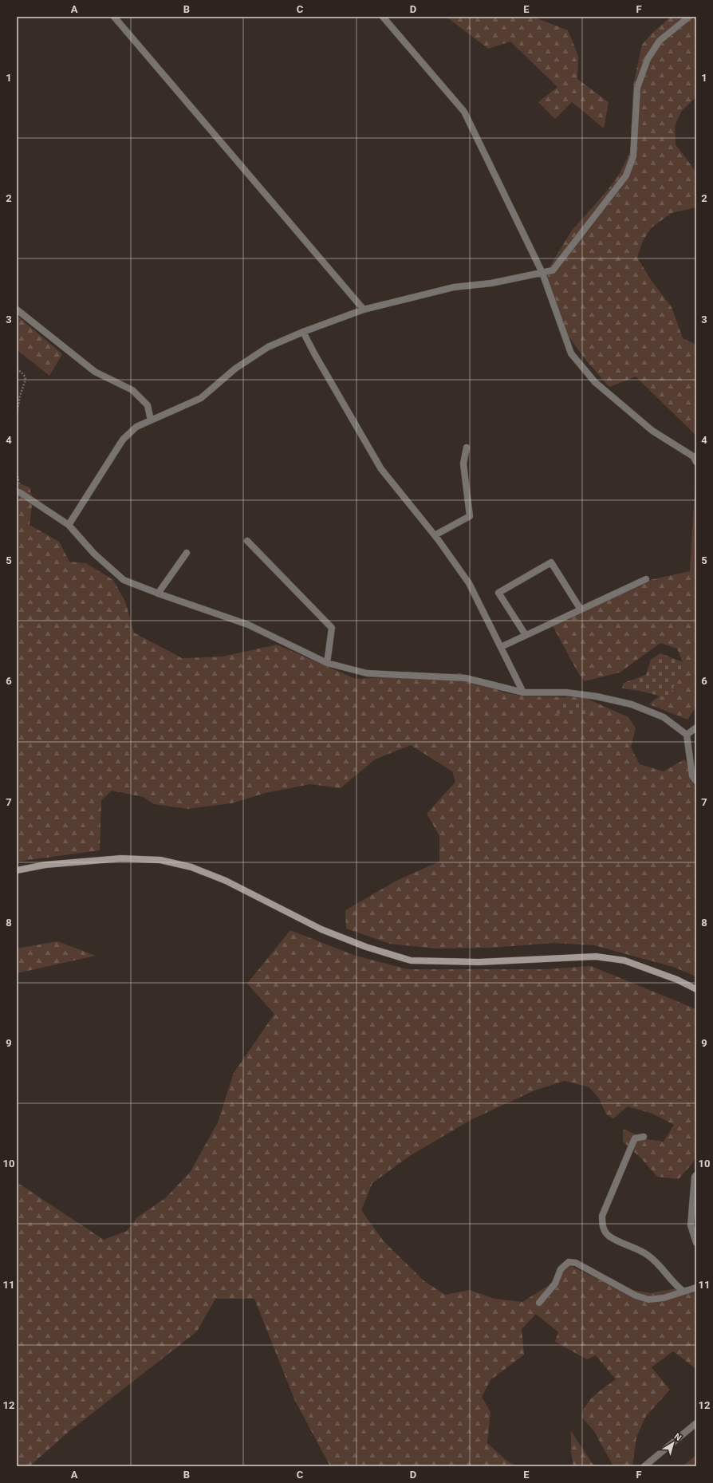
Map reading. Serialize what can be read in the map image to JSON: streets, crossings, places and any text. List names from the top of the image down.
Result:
{
  "north": "top right",
  "grid": {
    "columns": [
      "A",
      "B",
      "C",
      "D",
      "E",
      "F"
    ],
    "rows": [
      "1",
      "2",
      "3",
      "4",
      "5",
      "6",
      "7",
      "8",
      "9",
      "10",
      "11",
      "12"
    ]
  }
}
